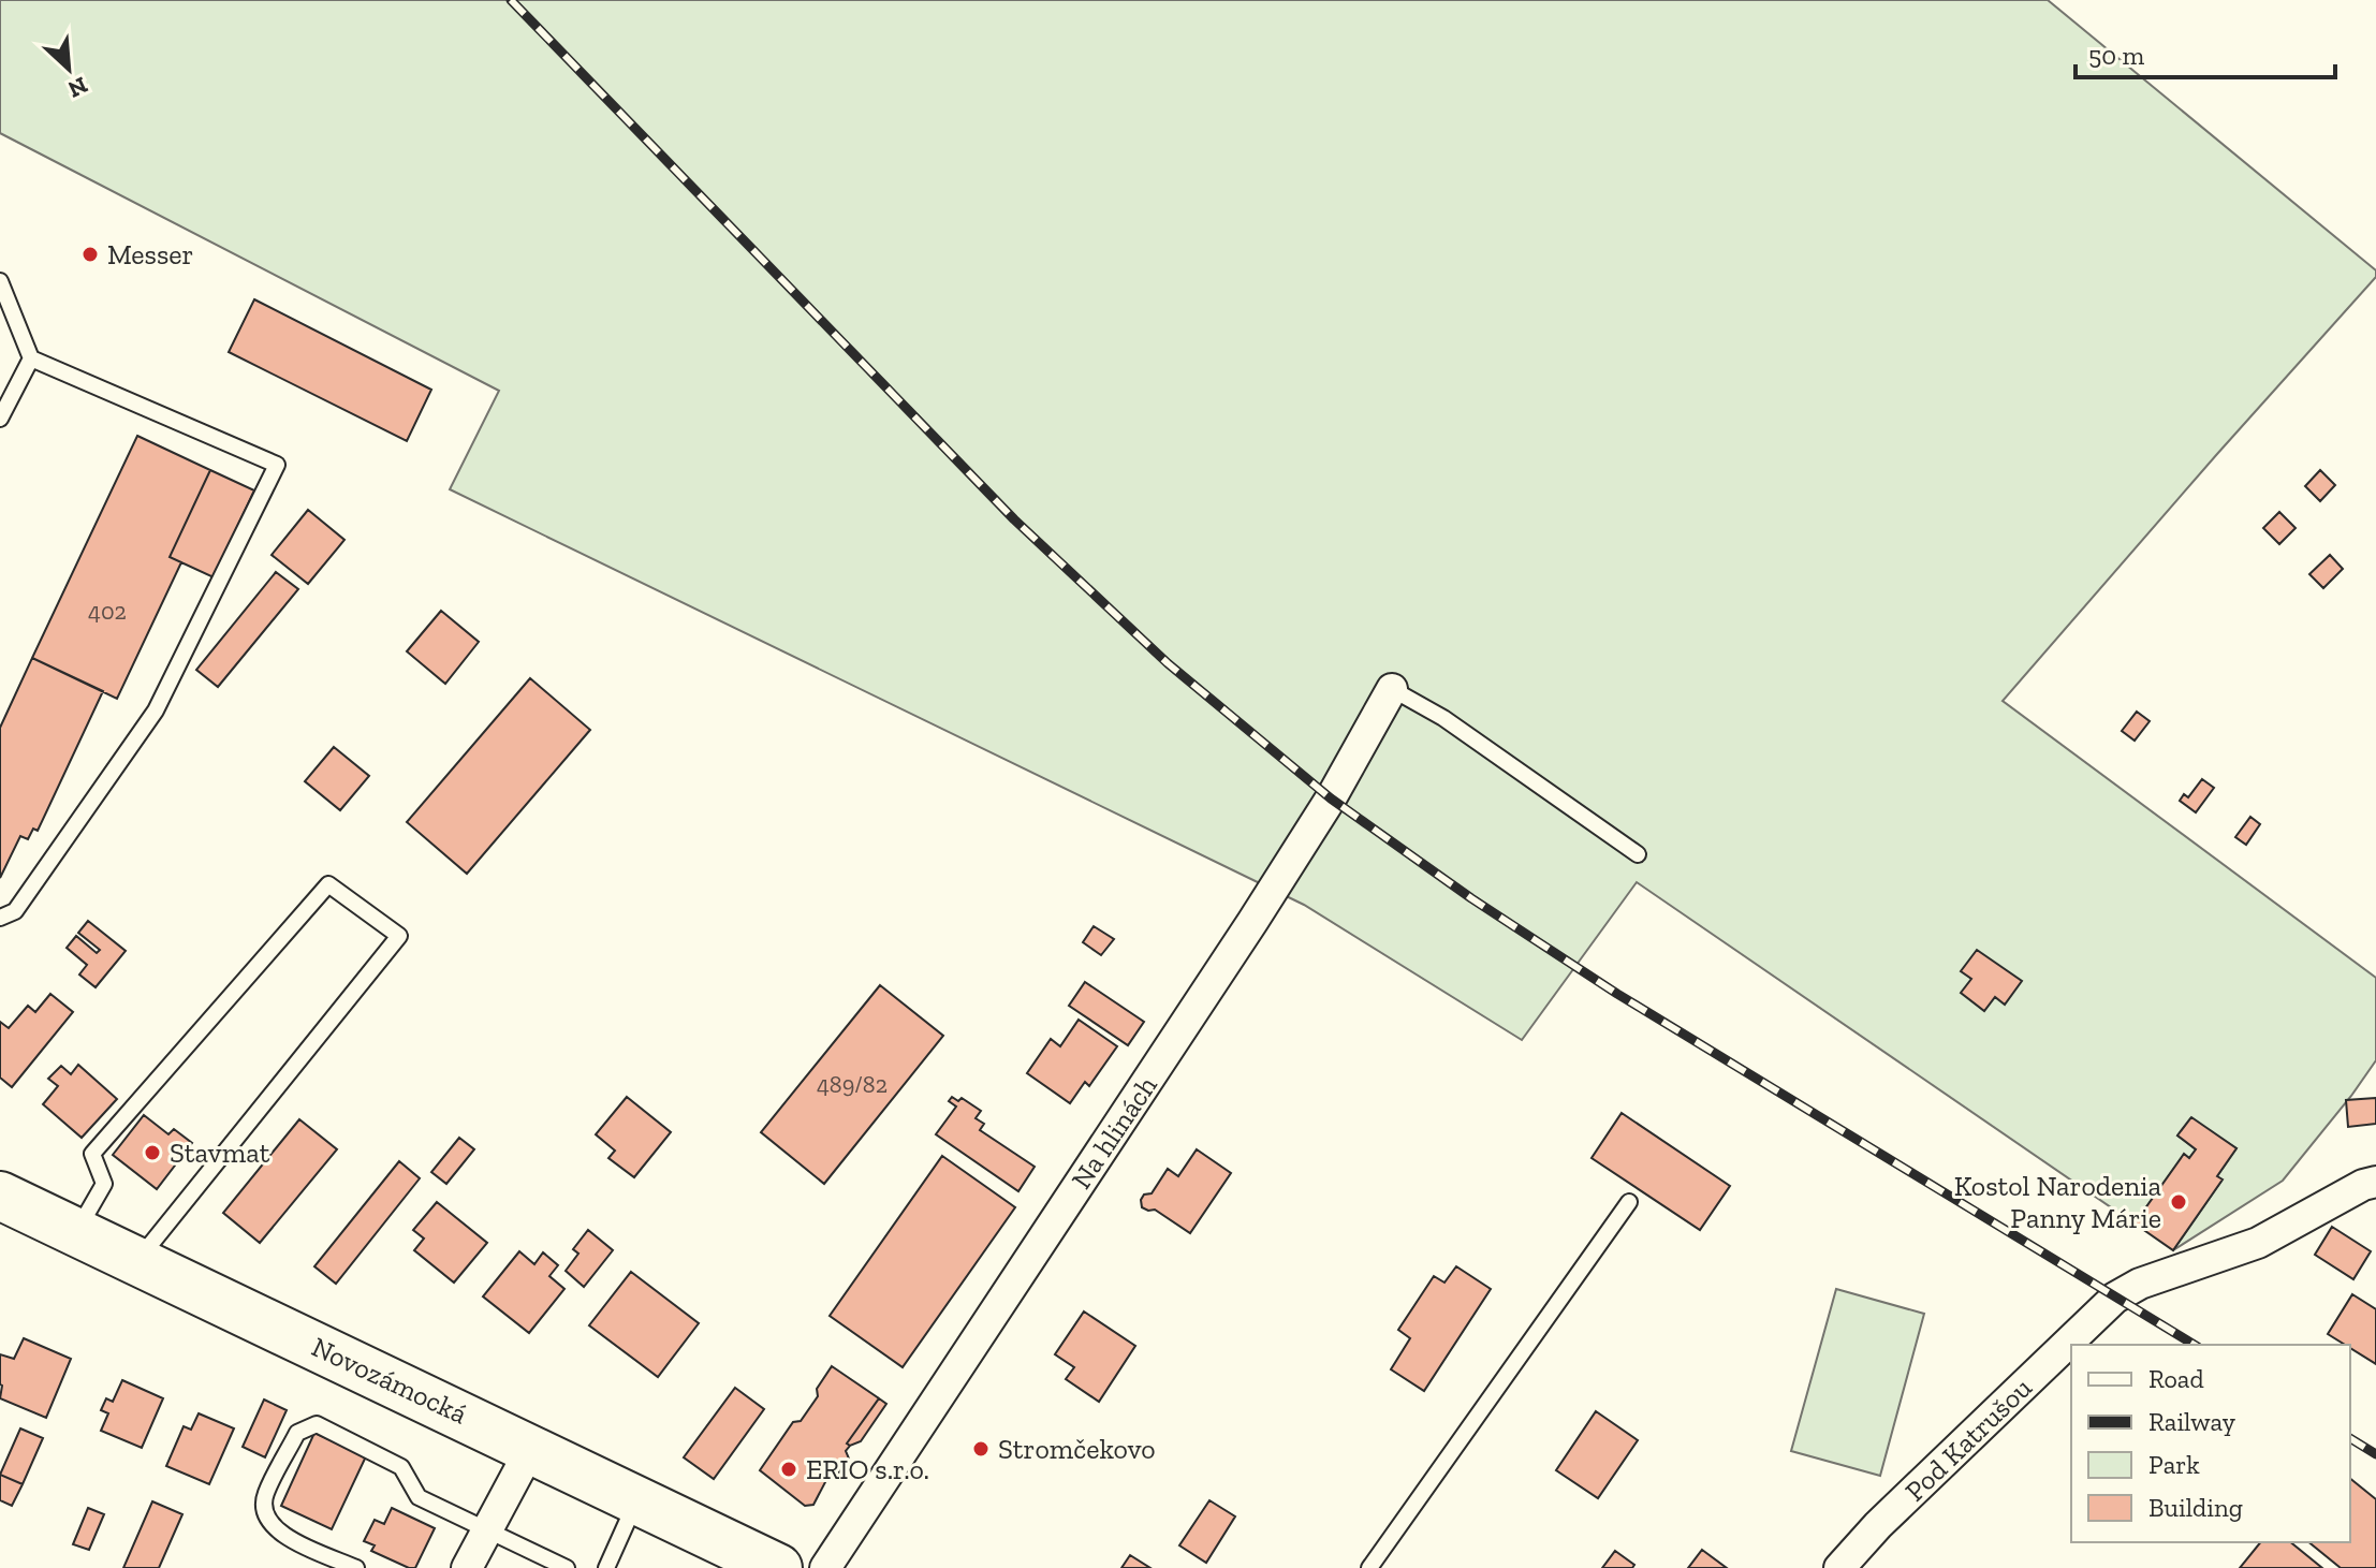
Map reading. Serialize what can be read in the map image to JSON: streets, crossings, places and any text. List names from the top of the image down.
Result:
{
  "streets": {
    "main road": ["Novozámocká"],
    "street": ["Na hlinách", "Pod Katrušou"]
  },
  "places": [
    "Messer",
    "Stavmat",
    "Kostol Narodenia Panny Márie",
    "Stromčekovo",
    "ERIO s.r.o."
  ],
  "house_numbers": ["402", "489/82"],
  "legend": [
    "Road",
    "Railway",
    "Park",
    "Building"
  ],
  "scale_bar": "50 m",
  "north": "bottom right"
}
